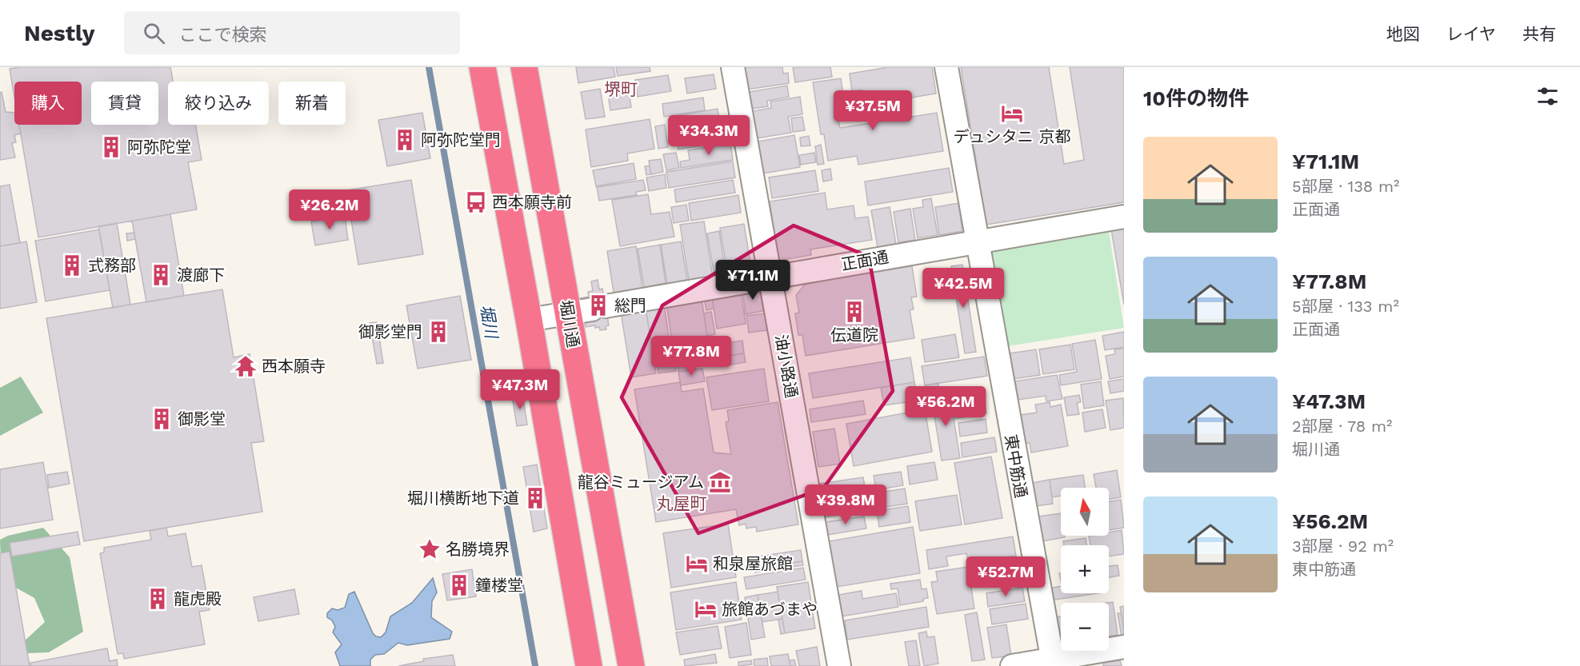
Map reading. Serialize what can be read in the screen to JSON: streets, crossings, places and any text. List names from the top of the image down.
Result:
{
  "streets": {
    "highway": ["堀川通"],
    "street": ["正面通", "油小路通", "東中筋通"]
  },
  "crossings": [
    ["正面通", "堀川通"],
    ["正面通", "油小路通"],
    ["正面通", "東中筋通"]
  ],
  "districts": ["堺町", "丸屋町"],
  "water": ["堀川"],
  "places": {
    "hotel": ["デュシタニ 京都", "和泉屋旅館", "旅館あづまや"],
    "building": [
      "阿弥陀堂門",
      "阿弥陀堂",
      "式務部",
      "渡廊下",
      "総門",
      "伝道院",
      "御影堂門",
      "御影堂",
      "堀川横断地下道",
      "鐘楼堂",
      "龍虎殿"
    ],
    "bus stop": ["西本願寺前"],
    "temple": ["西本願寺"],
    "museum": ["龍谷ミュージアム"],
    "place": ["名勝境界"]
  },
  "north": "top",
  "page": {
    "header": "Nestly",
    "search": "ここで検索",
    "nav": ["地図", "レイヤ", "共有"],
    "heading": "10件の物件",
    "chip": [
      "購入",
      "賃貸",
      "絞り込み",
      "新着"
    ],
    "price": [
      "¥37.5M",
      "¥34.3M",
      "¥26.2M",
      "¥71.1M",
      "¥42.5M",
      "¥77.8M",
      "¥47.3M",
      "¥56.2M",
      "¥39.8M",
      "¥52.7M"
    ],
    "list": [
      {
        "name": "¥71.1M",
        "note": "5部屋 · 138 m² · 正面通"
      },
      {
        "name": "¥77.8M",
        "note": "5部屋 · 133 m² · 正面通"
      },
      {
        "name": "¥47.3M",
        "note": "2部屋 · 78 m² · 堀川通"
      },
      {
        "name": "¥56.2M",
        "note": "3部屋 · 92 m² · 東中筋通"
      }
    ],
    "map_buttons": ["+", "−"]
  }
}
